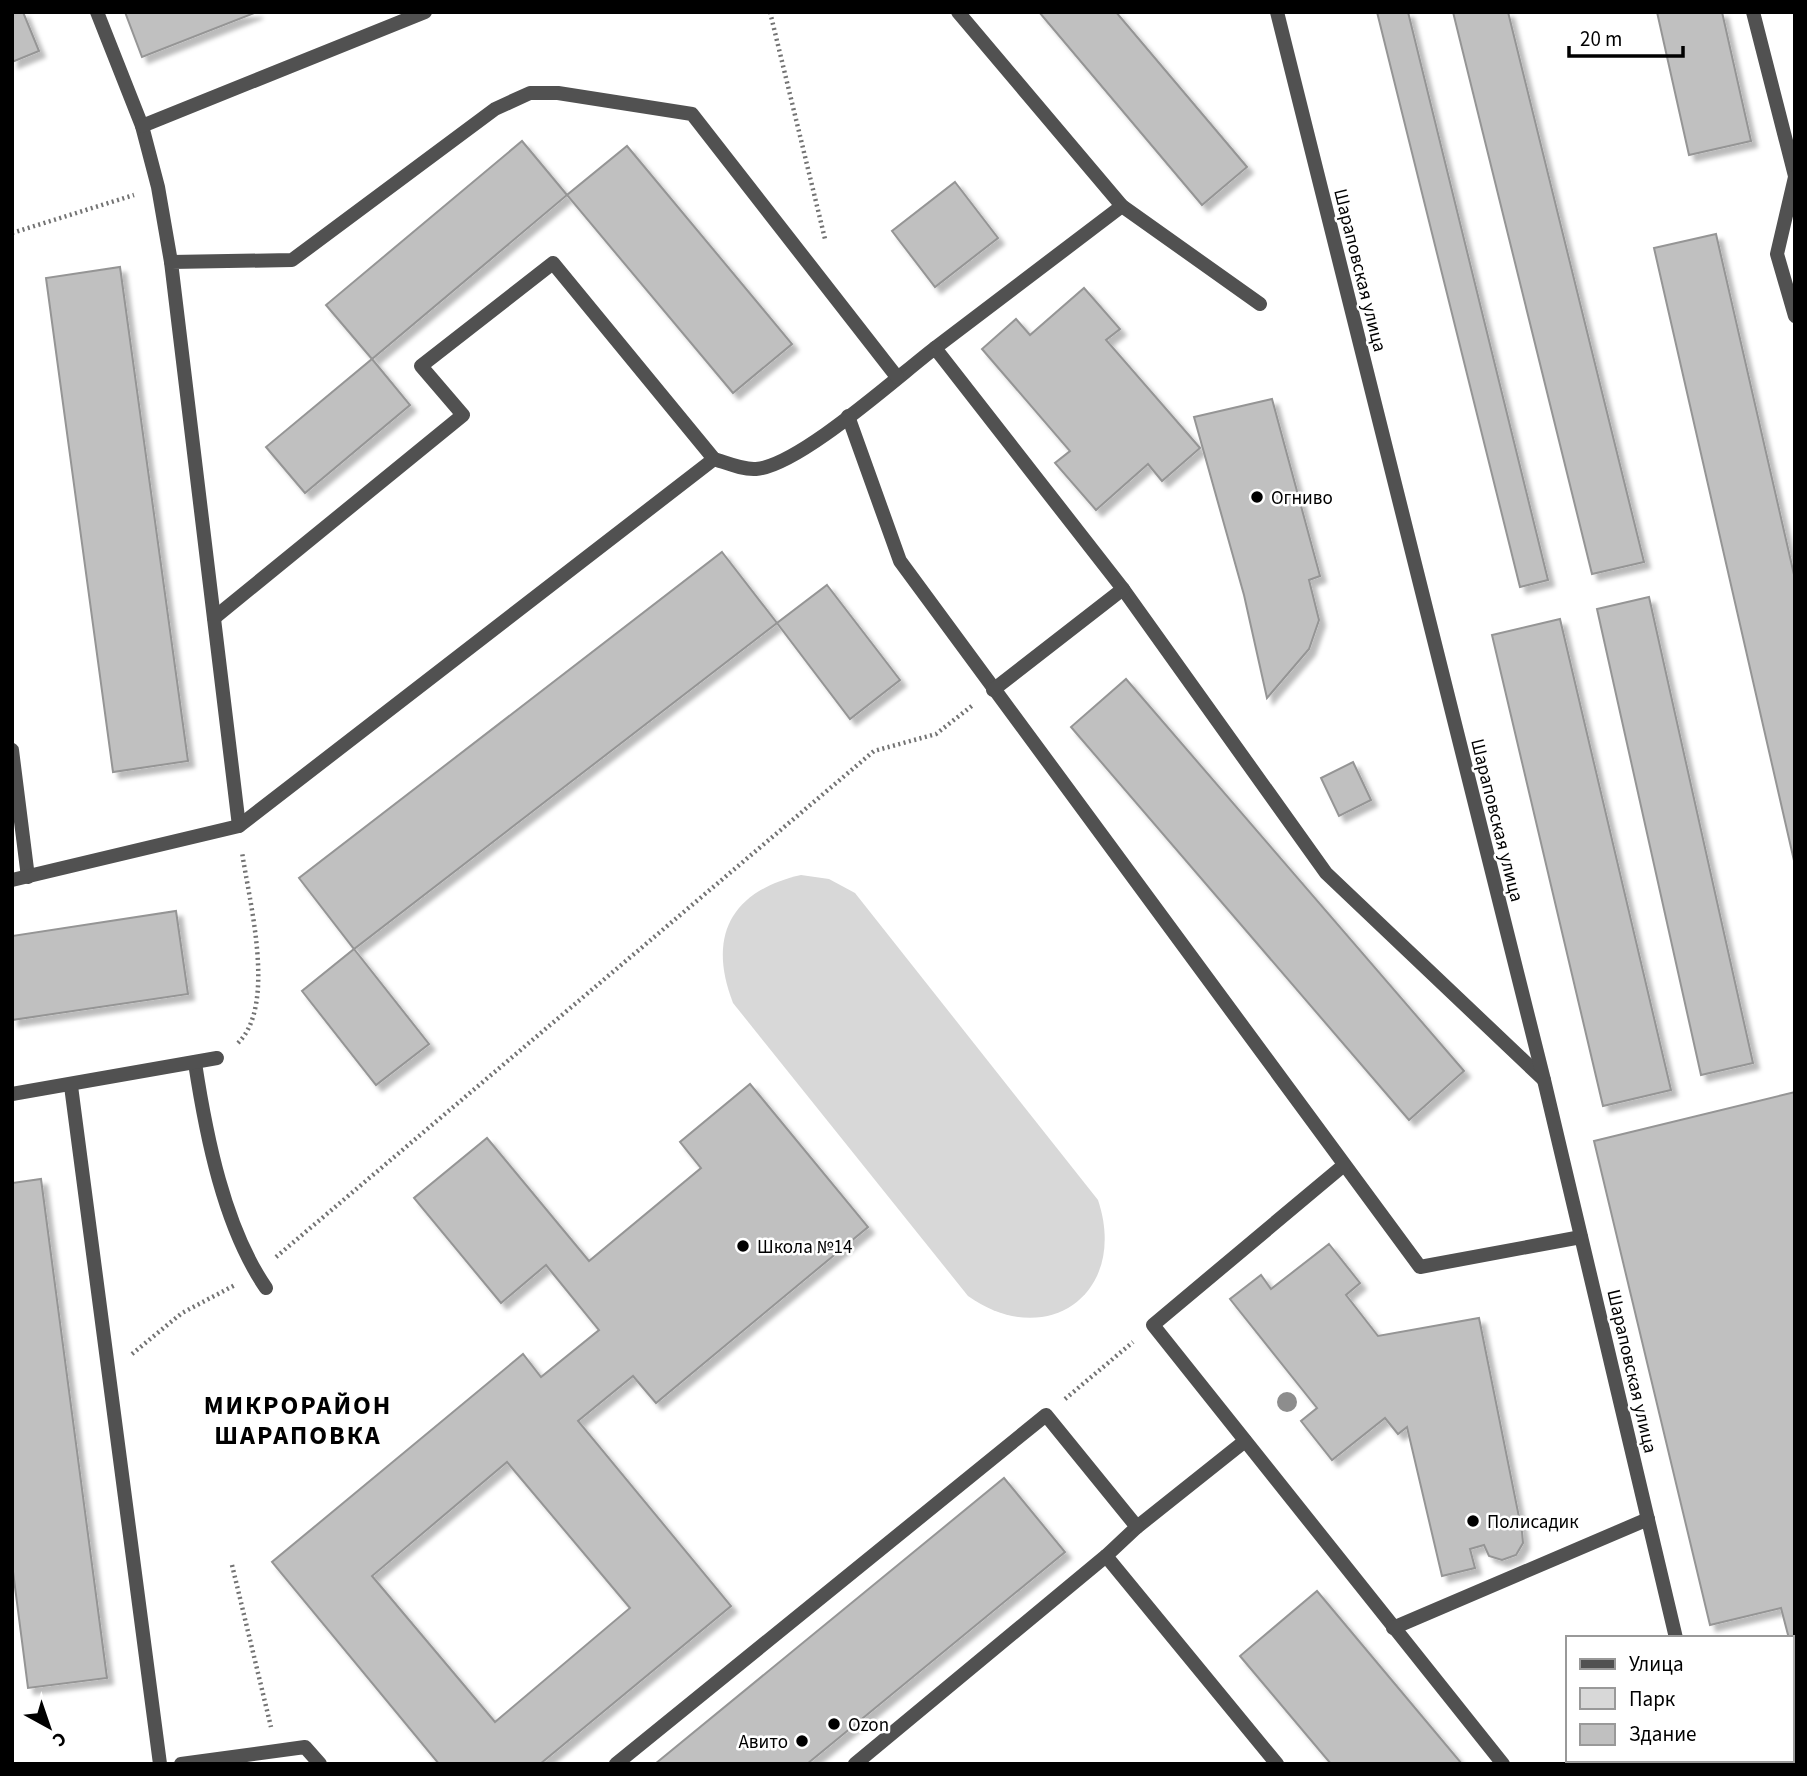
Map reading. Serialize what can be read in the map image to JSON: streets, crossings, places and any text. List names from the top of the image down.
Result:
{
  "streets": {
    "street": ["Шараповская улица"]
  },
  "districts": ["МИКРОРАЙОН ШАРАПОВКА"],
  "places": [
    "Огниво",
    "Школа №14",
    "Полисадик",
    "Ozon",
    "Авито"
  ],
  "legend": ["Улица", "Парк", "Здание"],
  "scale_bar": "20 m",
  "north": "bottom right"
}
